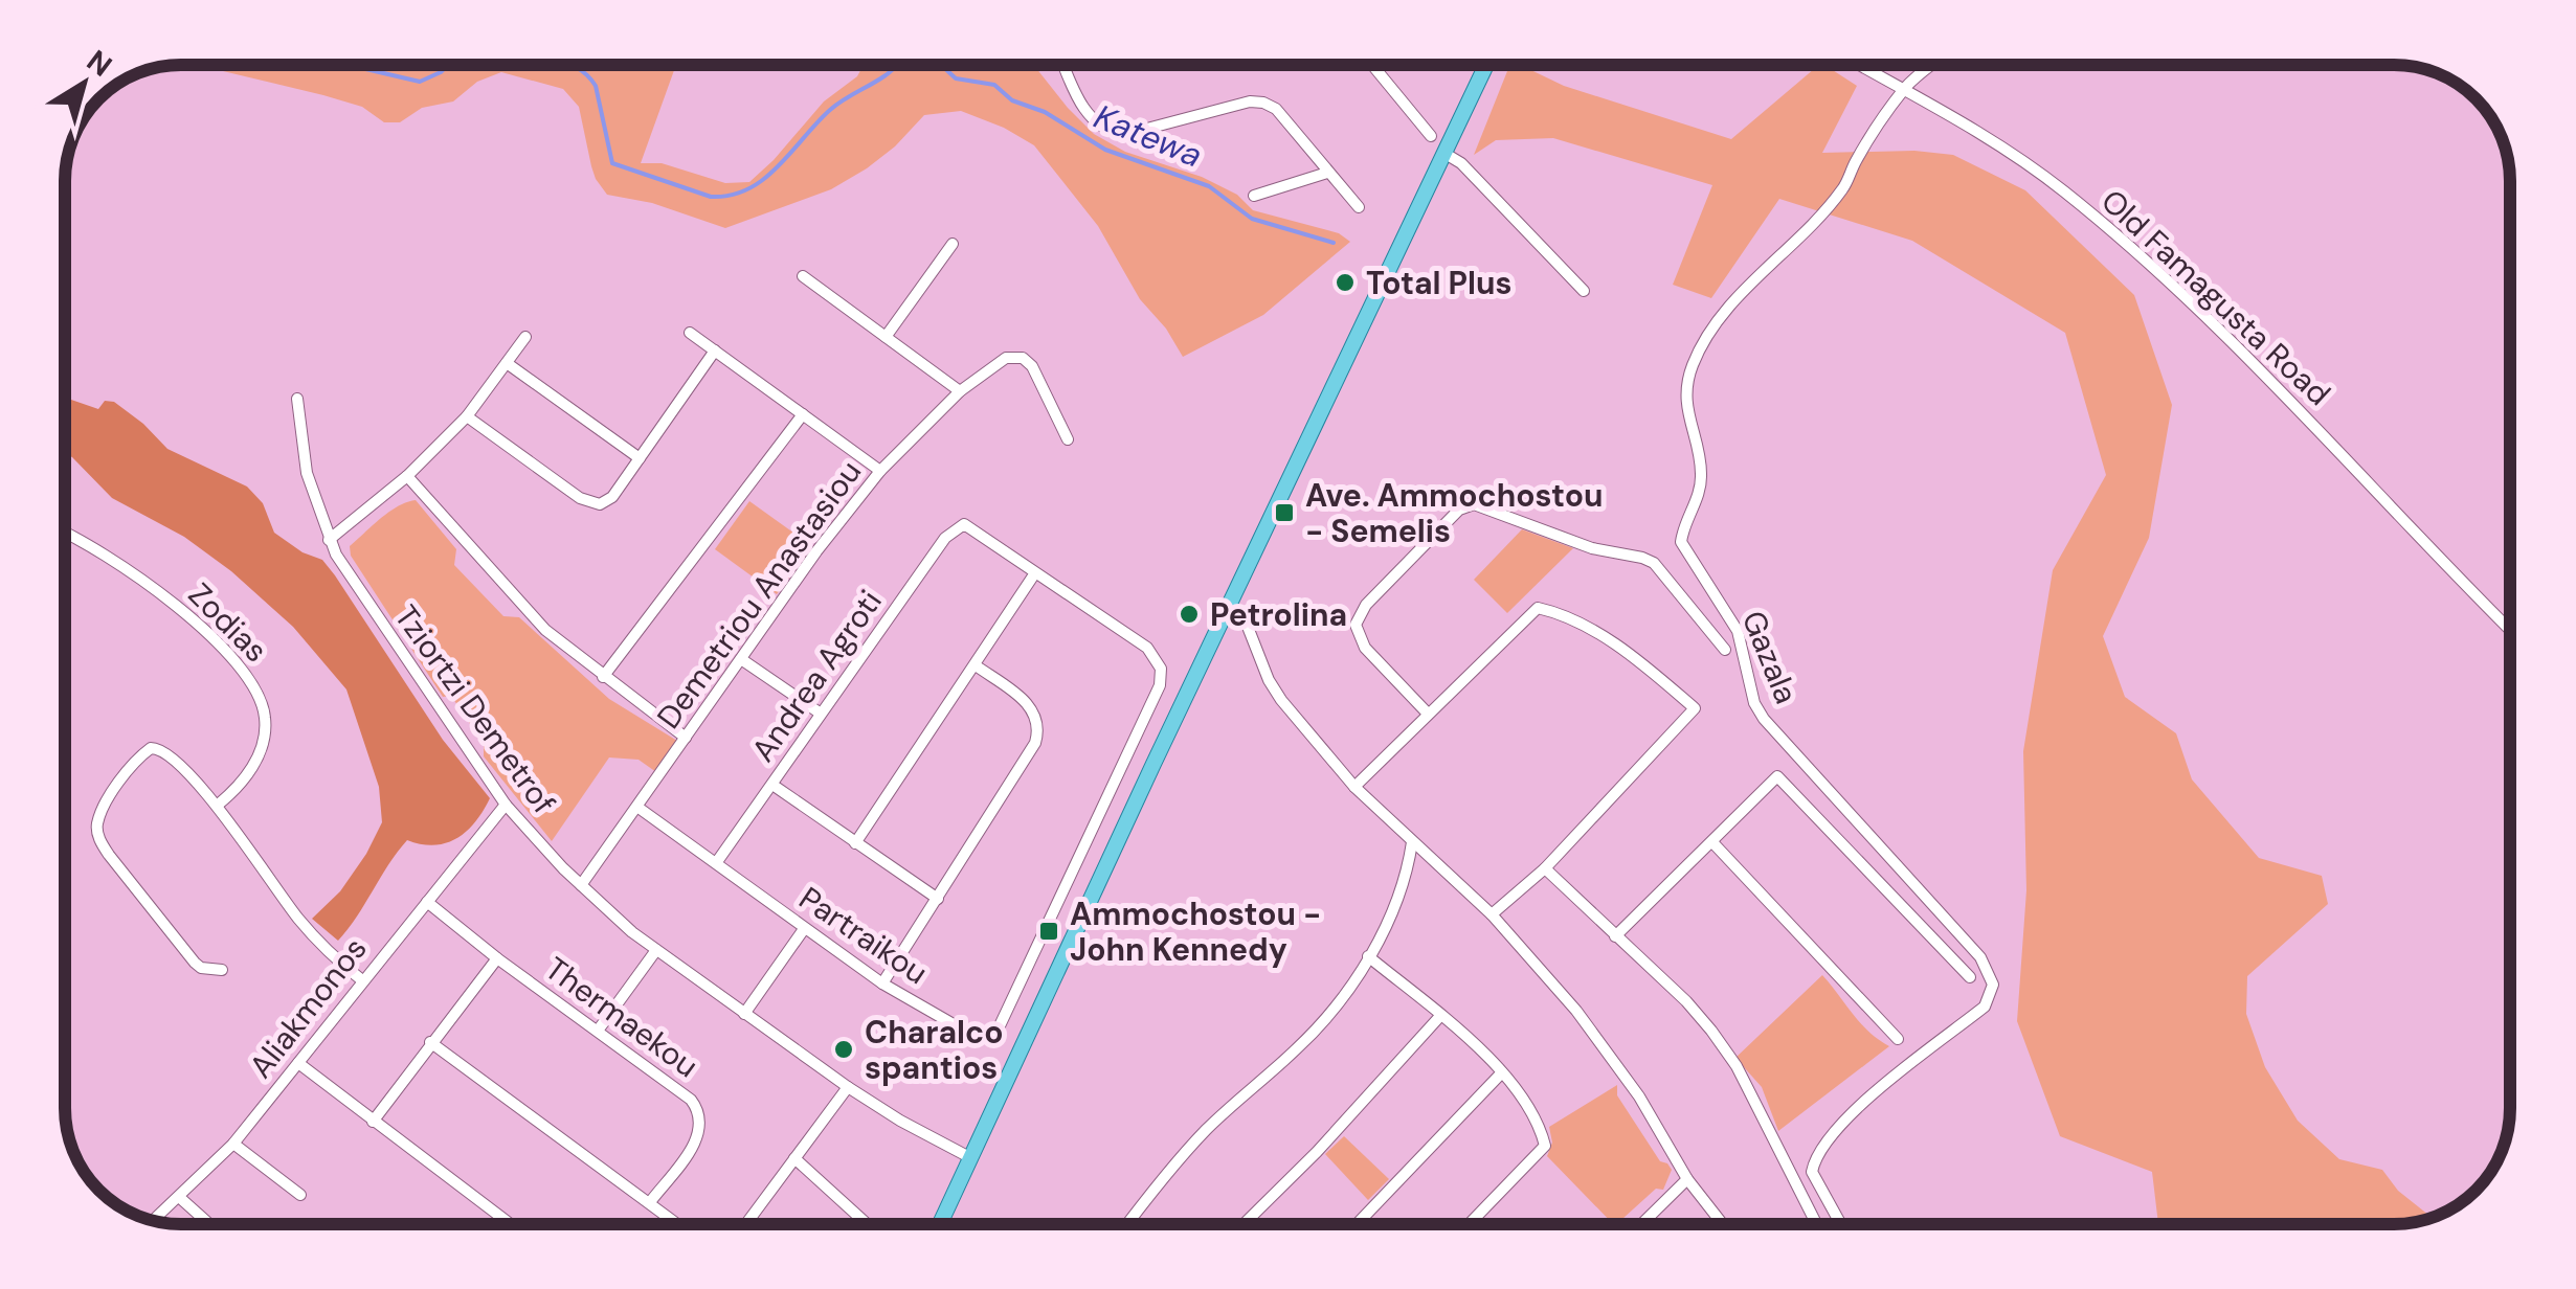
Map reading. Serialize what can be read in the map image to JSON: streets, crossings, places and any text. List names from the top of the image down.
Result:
{
  "streets": {
    "street": [
      "Old Famagusta Road",
      "Demetriou Anastasiou",
      "Zodias",
      "Gazala",
      "Andrea Agroti",
      "Tziortzi Demetrof",
      "Partraikou",
      "Aliakmonos",
      "Thermaekou"
    ]
  },
  "crossings": [
    ["Old Famagusta Road", "Gazala"],
    ["Demetriou Anastasiou", "Tziortzi Demetrof"],
    ["Demetriou Anastasiou", "Partraikou"],
    ["Andrea Agroti", "Partraikou"],
    ["Tziortzi Demetrof", "Aliakmonos"],
    ["Aliakmonos", "Thermaekou"]
  ],
  "water": ["Katewa"],
  "places": {
    "other": ["Total Plus", "Petrolina", "Charalco spantios"],
    "transit": ["Ave. Ammochostou - Semelis", "Ammochostou - John Kennedy"]
  },
  "north": "top right"
}
